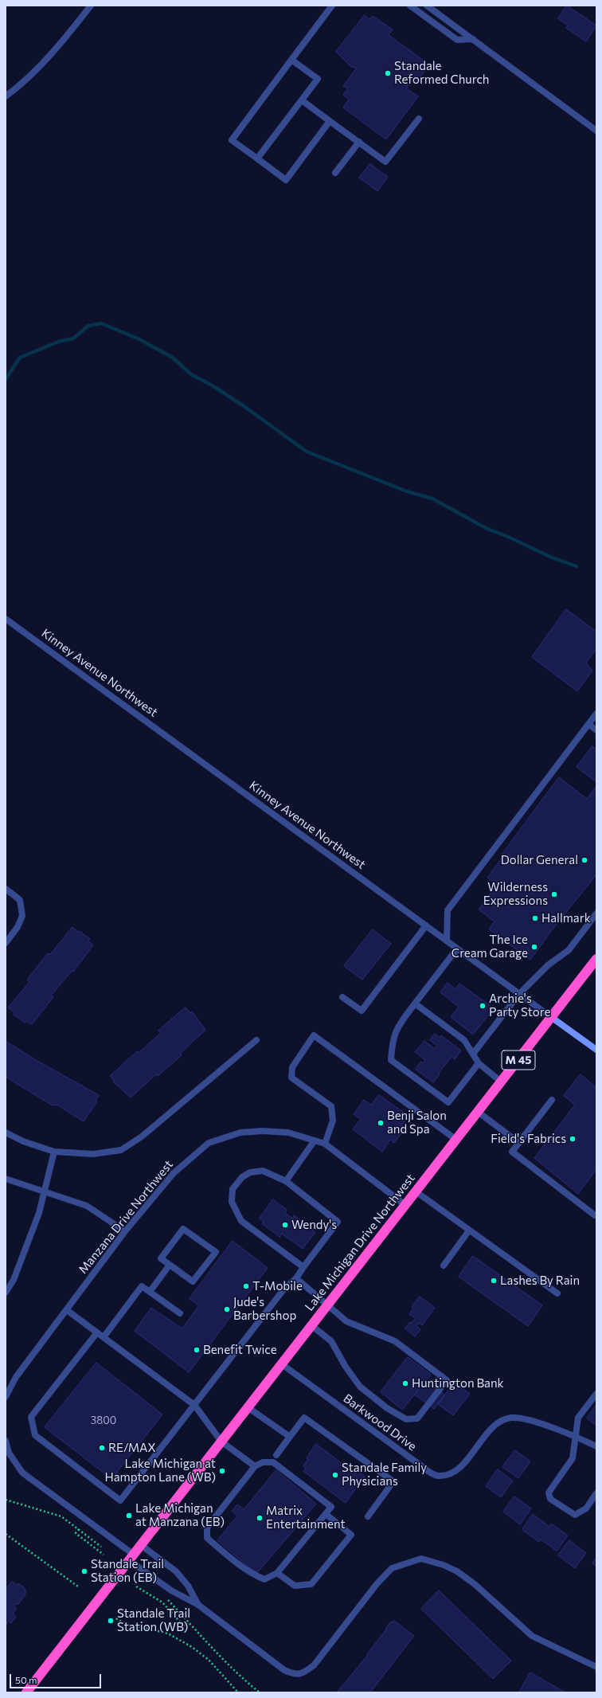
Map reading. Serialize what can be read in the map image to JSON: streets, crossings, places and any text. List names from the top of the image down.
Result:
{
  "streets": {
    "highway": ["M 45", "Lake Michigan Drive Northwest"],
    "street": ["Kinney Avenue Northwest", "Manzana Drive Northwest", "Barkwood Drive"]
  },
  "crossings": [
    ["Kinney Avenue Northwest", "Lake Michigan Drive Northwest"],
    ["Manzana Drive Northwest", "Lake Michigan Drive Northwest"],
    ["Lake Michigan Drive Northwest", "Barkwood Drive"]
  ],
  "places": [
    "Standale Reformed Church",
    "Dollar General",
    "Wilderness Expressions",
    "Hallmark",
    "The Ice Cream Garage",
    "Archie's Party Store",
    "Benji Salon and Spa",
    "Field's Fabrics",
    "Wendy's",
    "Lashes By Rain",
    "T-Mobile",
    "Jude's Barbershop",
    "Benefit Twice",
    "Huntington Bank",
    "RE/MAX",
    "Lake Michigan at Hampton Lane (WB)",
    "Standale Family Physicians",
    "Lake Michigan at Manzana (EB)",
    "Matrix Entertainment",
    "Standale Trail Station (EB)",
    "Standale Trail Station (WB)"
  ],
  "house_numbers": ["3800"],
  "scale_bar": "50 m"
}
